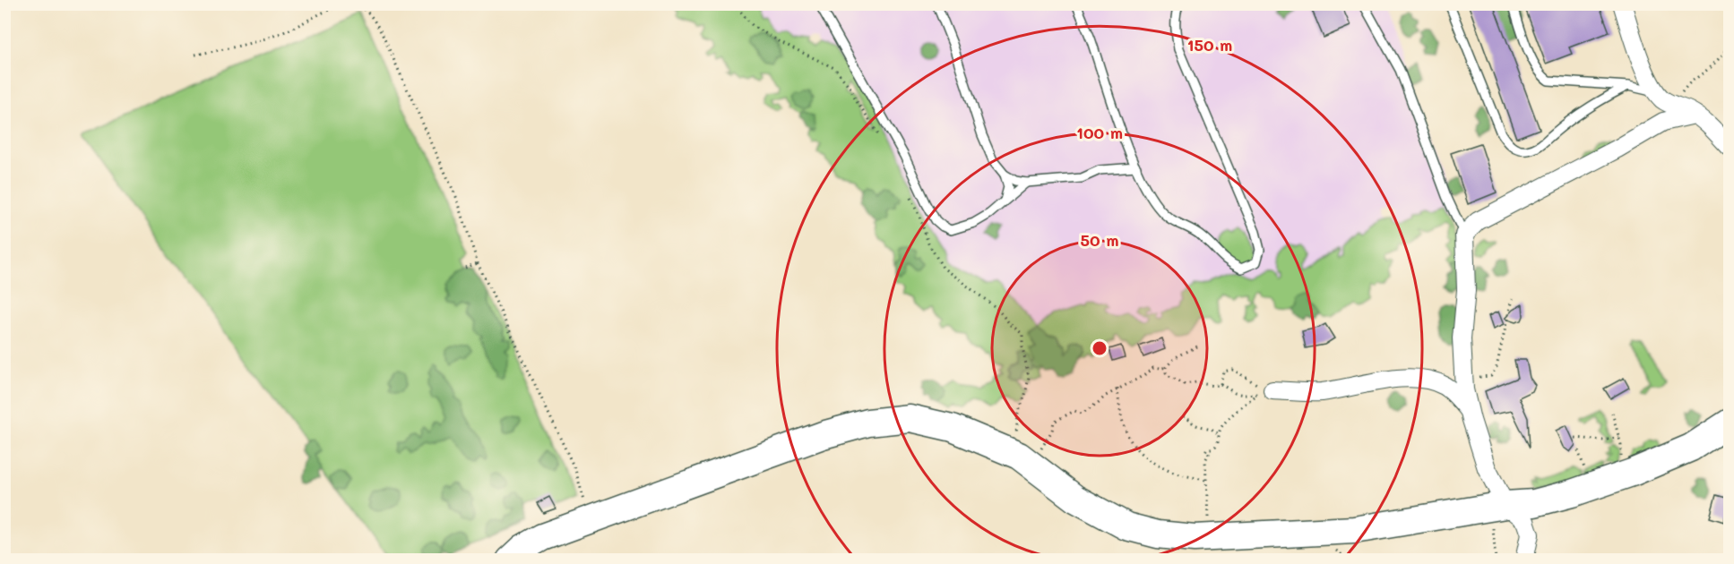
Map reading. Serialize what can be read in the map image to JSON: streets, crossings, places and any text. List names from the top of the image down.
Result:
{
  "rings": ["150 m", "100 m", "50 m"]
}
